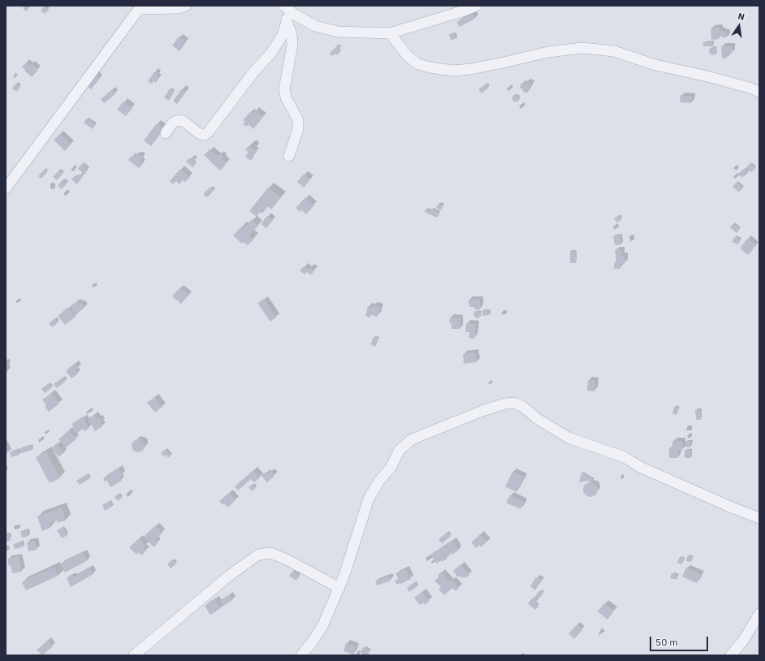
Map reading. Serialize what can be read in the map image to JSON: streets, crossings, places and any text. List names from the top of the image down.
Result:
{
  "scale_bar": "50 m",
  "north": "top"
}
